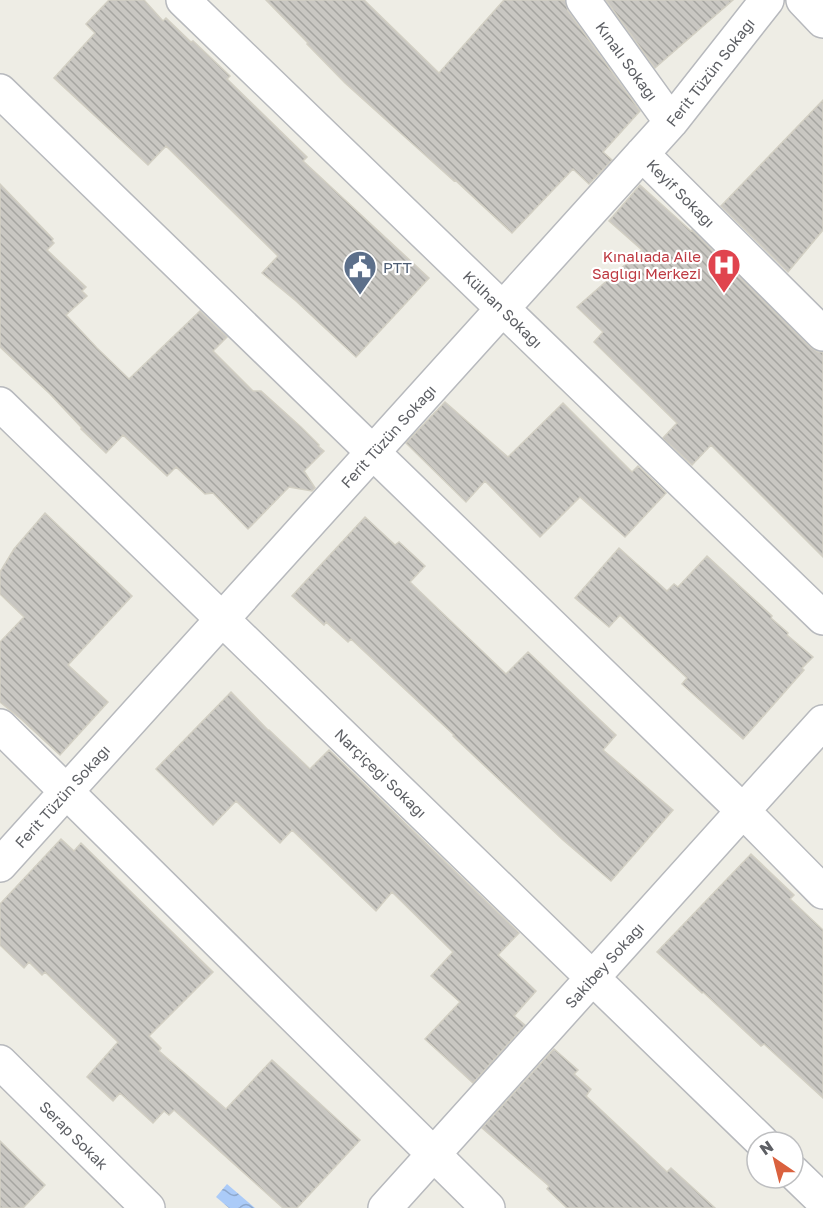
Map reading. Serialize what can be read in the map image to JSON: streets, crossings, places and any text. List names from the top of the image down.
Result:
{
  "streets": {
    "street": [
      "Kınalı Sokağı",
      "Ferit Tüzün Sokağı",
      "Keyif Sokağı",
      "Külhan Sokağı",
      "Narçiçeği Sokağı",
      "Sakibey Sokağı",
      "Serap Sokak"
    ]
  },
  "crossings": [
    ["Kınalı Sokağı", "Ferit Tüzün Sokağı"],
    ["Ferit Tüzün Sokağı", "Keyif Sokağı"],
    ["Ferit Tüzün Sokağı", "Külhan Sokağı"],
    ["Ferit Tüzün Sokağı", "Narçiçeği Sokağı"],
    ["Narçiçeği Sokağı", "Sakibey Sokağı"]
  ],
  "places": {
    "hospital": ["Kınalıada Aile Sağlığı Merkezi"],
    "public building": ["PTT"]
  },
  "north": "top left"
}
